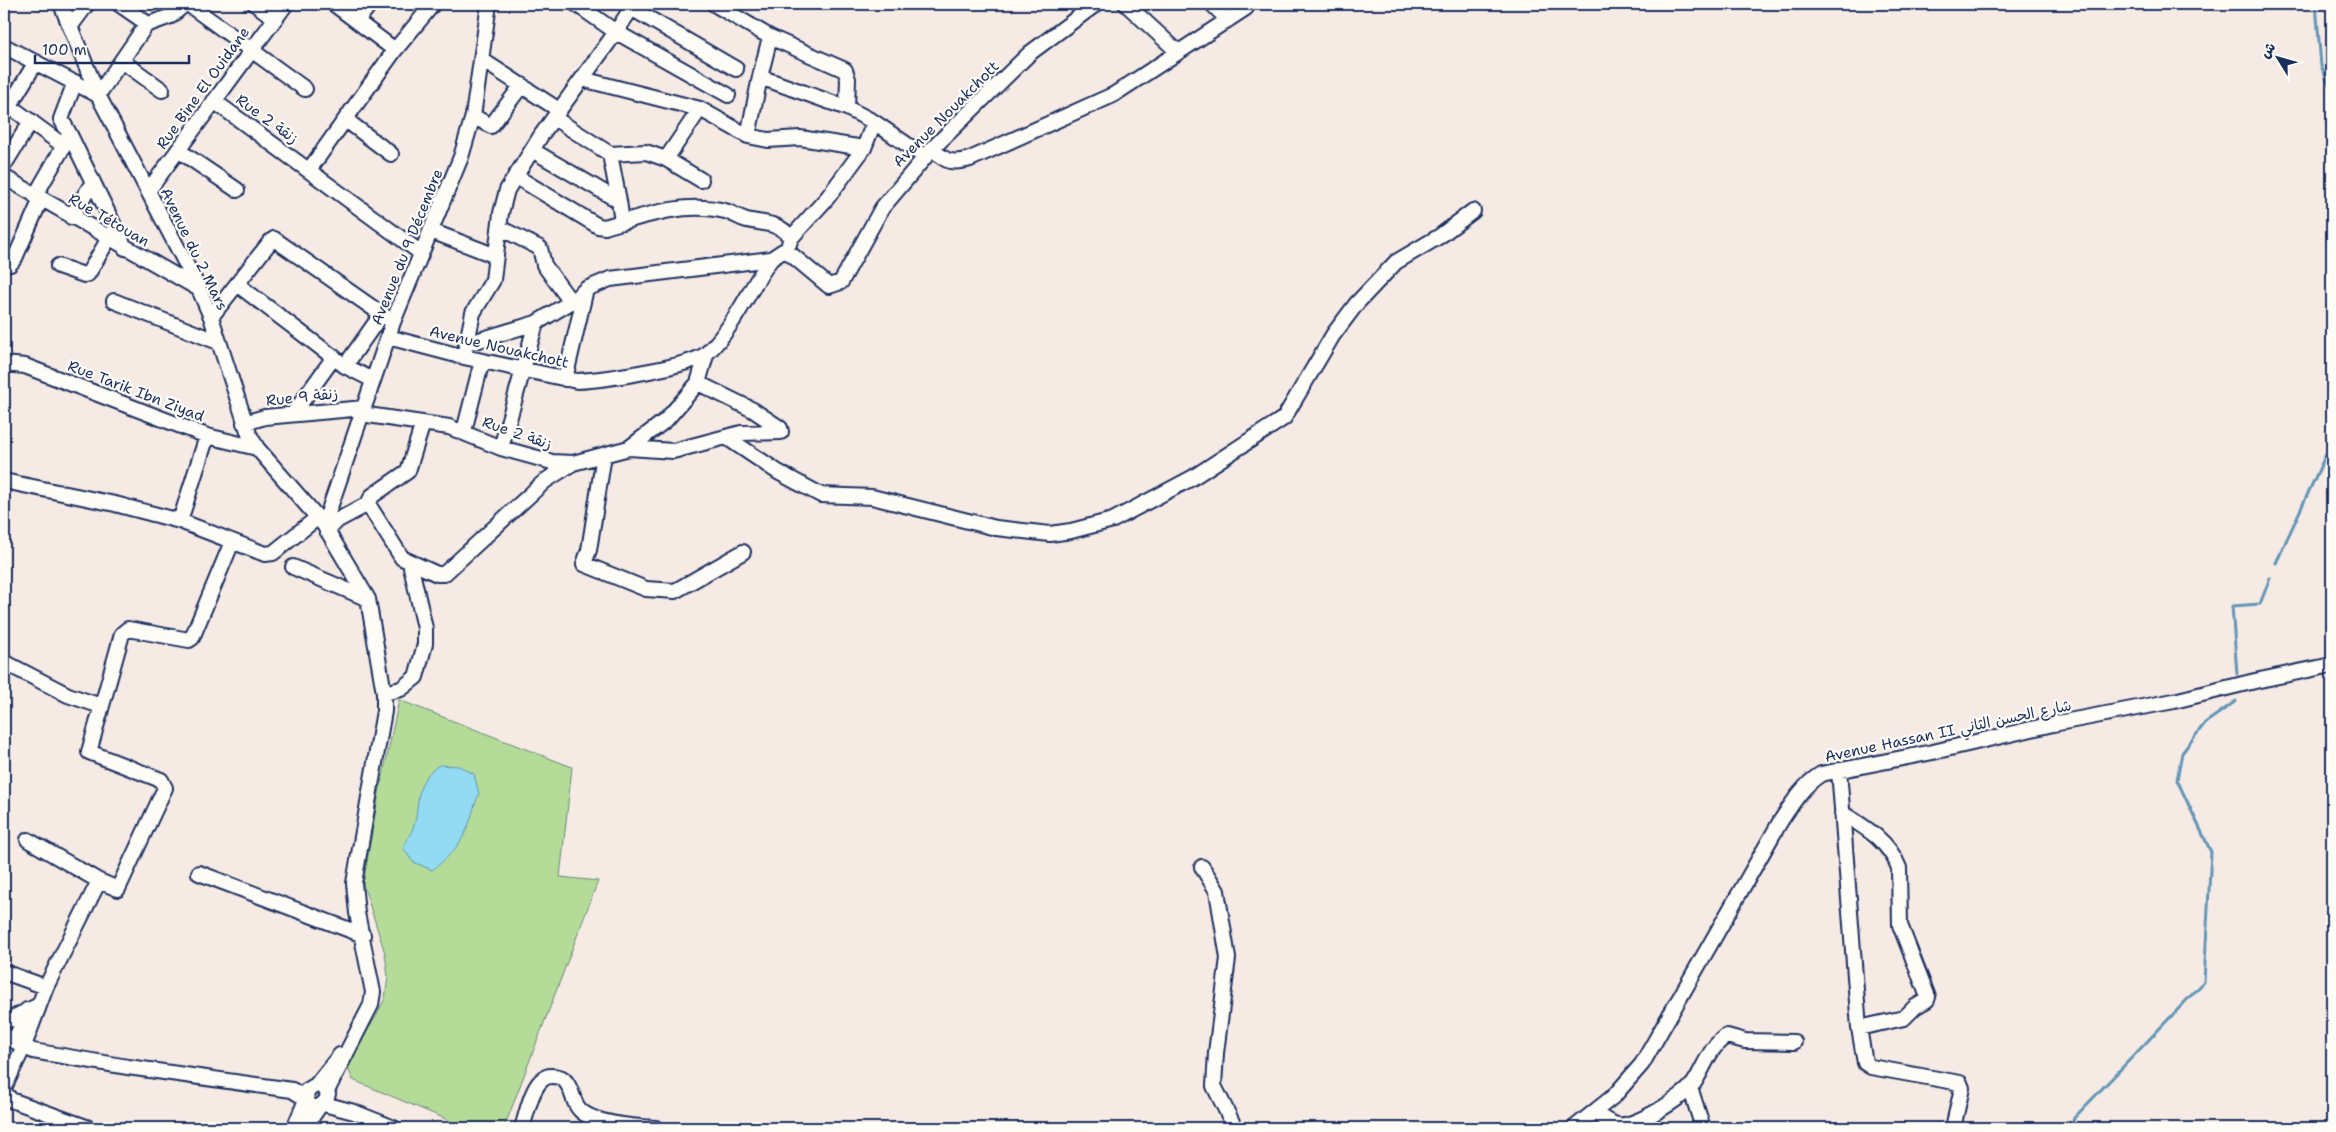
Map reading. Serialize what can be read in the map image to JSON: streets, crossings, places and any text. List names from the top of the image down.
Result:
{
  "streets": {
    "street": [
      "Rue Bine El Ouidane",
      "Avenue Nouakchott",
      "Rue 2 زنقة",
      "Rue Tétouan",
      "Avenue du 9 Décembre",
      "Avenue du 2 Mars",
      "Rue Tarik Ibn Ziyad",
      "Rue 9 زنقة",
      "Avenue Hassan II شارع الحسن الثاني"
    ]
  },
  "crossings": [
    ["Rue Bine El Ouidane", "Rue 2 زنقة"],
    ["Rue Bine El Ouidane", "Avenue du 2 Mars"],
    ["Avenue Nouakchott", "Rue 2 زنقة"],
    ["Avenue Nouakchott", "Avenue du 9 Décembre"],
    ["Rue 2 زنقة", "Avenue du 9 Décembre"],
    ["Rue 2 زنقة", "Rue 9 زنقة"],
    ["Rue Tétouan", "Avenue du 2 Mars"],
    ["Avenue du 9 Décembre", "Avenue du 2 Mars"],
    ["Avenue du 9 Décembre", "Rue 9 زنقة"],
    ["Avenue du 2 Mars", "Rue Tarik Ibn Ziyad"],
    ["Avenue du 2 Mars", "Rue 9 زنقة"]
  ],
  "scale_bar": "100 m",
  "north": "top left"
}
